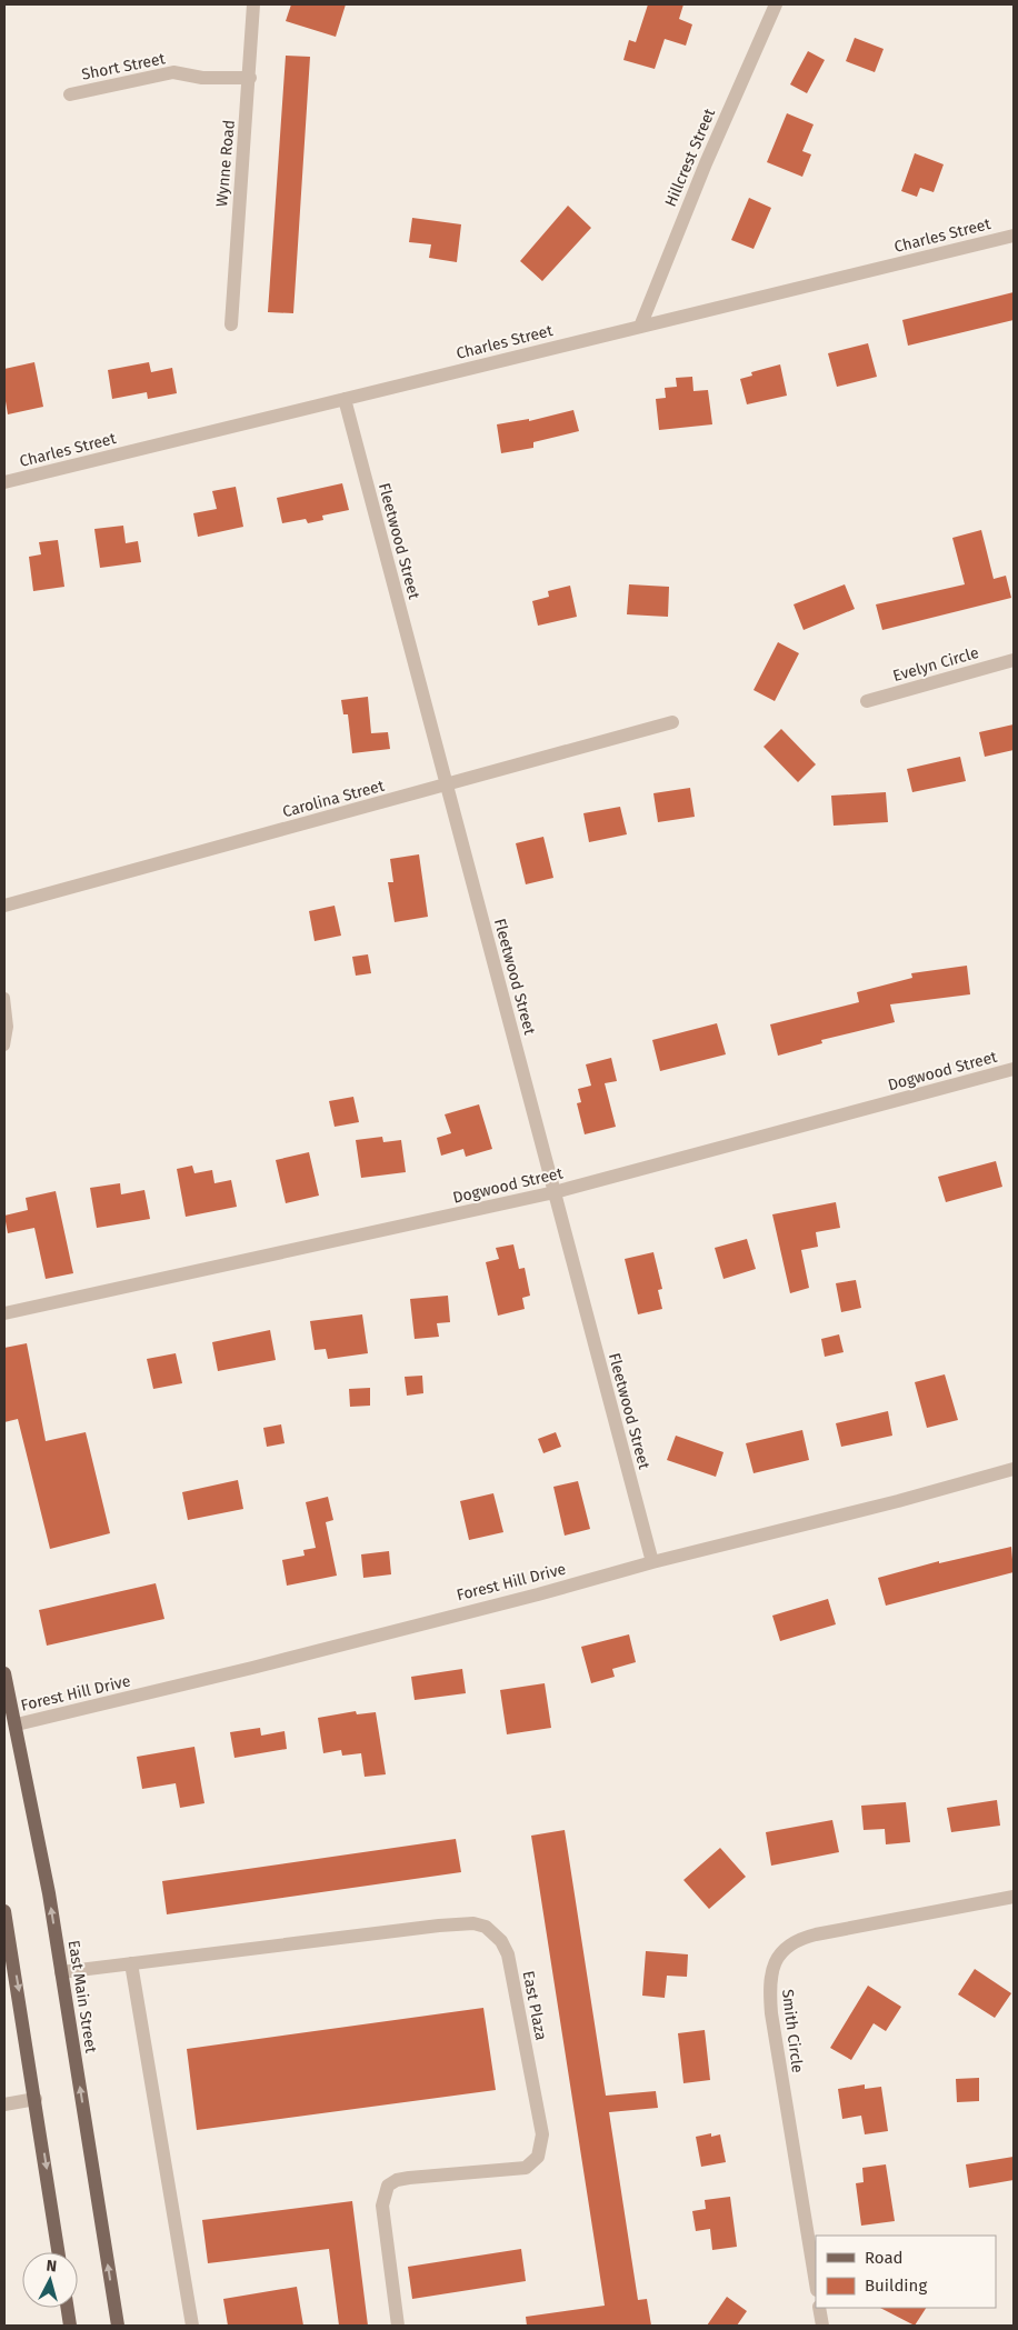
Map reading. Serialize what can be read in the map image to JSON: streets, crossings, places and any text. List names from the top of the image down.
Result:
{
  "streets": {
    "main road": ["East Main Street"],
    "street": [
      "Short Street",
      "Hillcrest Street",
      "Wynne Road",
      "Charles Street",
      "Fleetwood Street",
      "Evelyn Circle",
      "Carolina Street",
      "Dogwood Street",
      "Forest Hill Drive",
      "East Plaza",
      "Smith Circle"
    ]
  },
  "crossings": [
    ["Short Street", "Wynne Road"],
    ["Hillcrest Street", "Charles Street"],
    ["Charles Street", "Fleetwood Street"],
    ["Fleetwood Street", "Carolina Street"],
    ["Fleetwood Street", "Dogwood Street"],
    ["Fleetwood Street", "Forest Hill Drive"],
    ["Forest Hill Drive", "East Main Street"],
    ["East Main Street", "East Plaza"]
  ],
  "legend": ["Road", "Building"],
  "north": "top"
}
